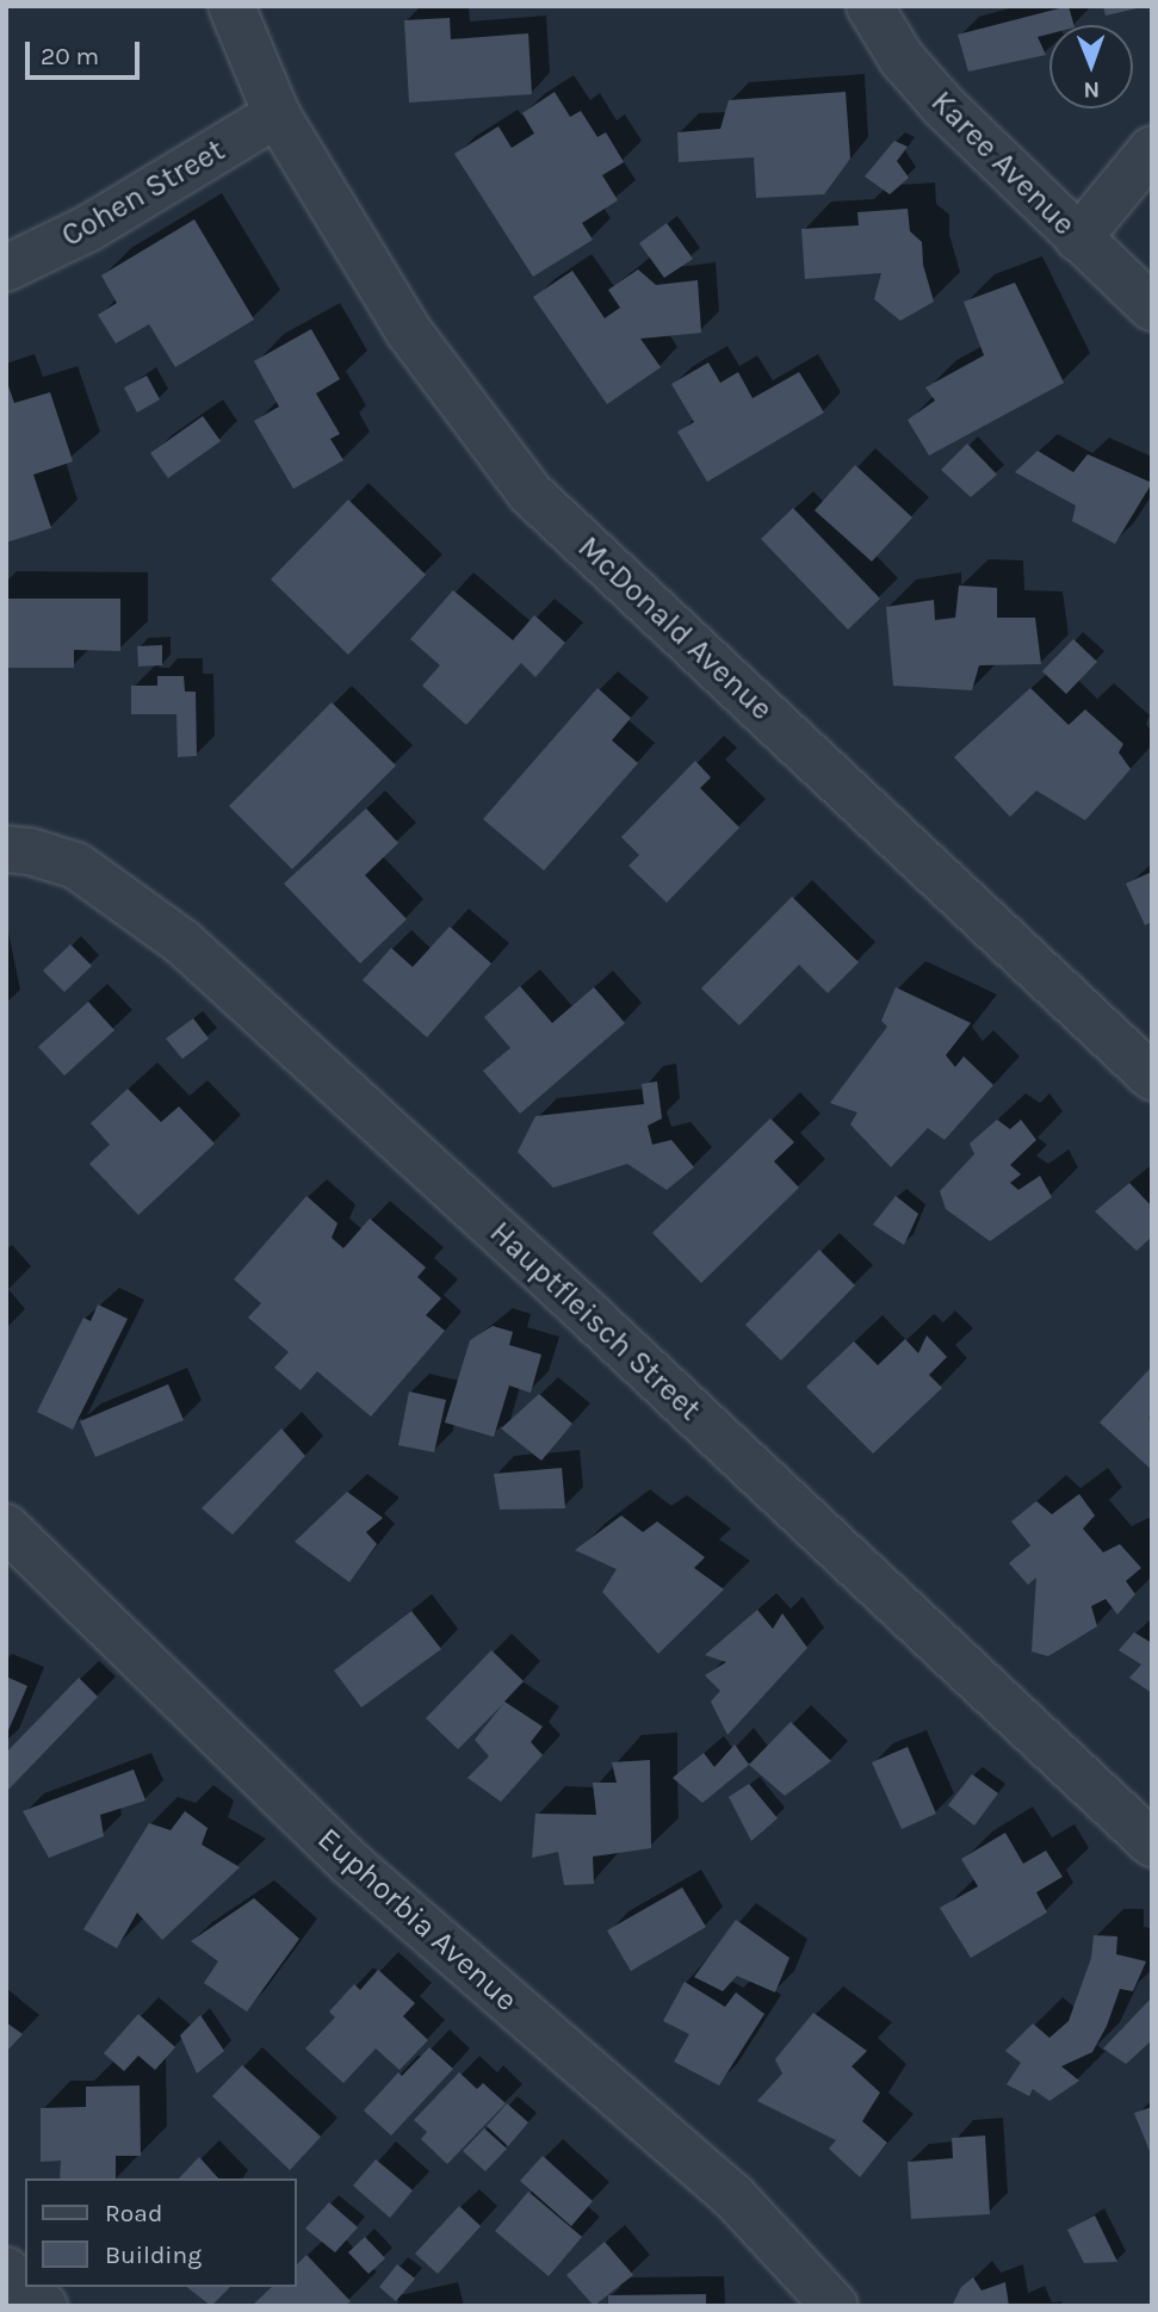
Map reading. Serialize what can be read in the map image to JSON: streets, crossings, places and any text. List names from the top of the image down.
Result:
{
  "streets": {
    "street": [
      "Karee Avenue",
      "Cohen Street",
      "McDonald Avenue",
      "Hauptfleisch Street",
      "Euphorbia Avenue"
    ]
  },
  "crossings": [
    ["Cohen Street", "McDonald Avenue"]
  ],
  "legend": ["Road", "Building"],
  "scale_bar": "20 m",
  "north": "bottom"
}
